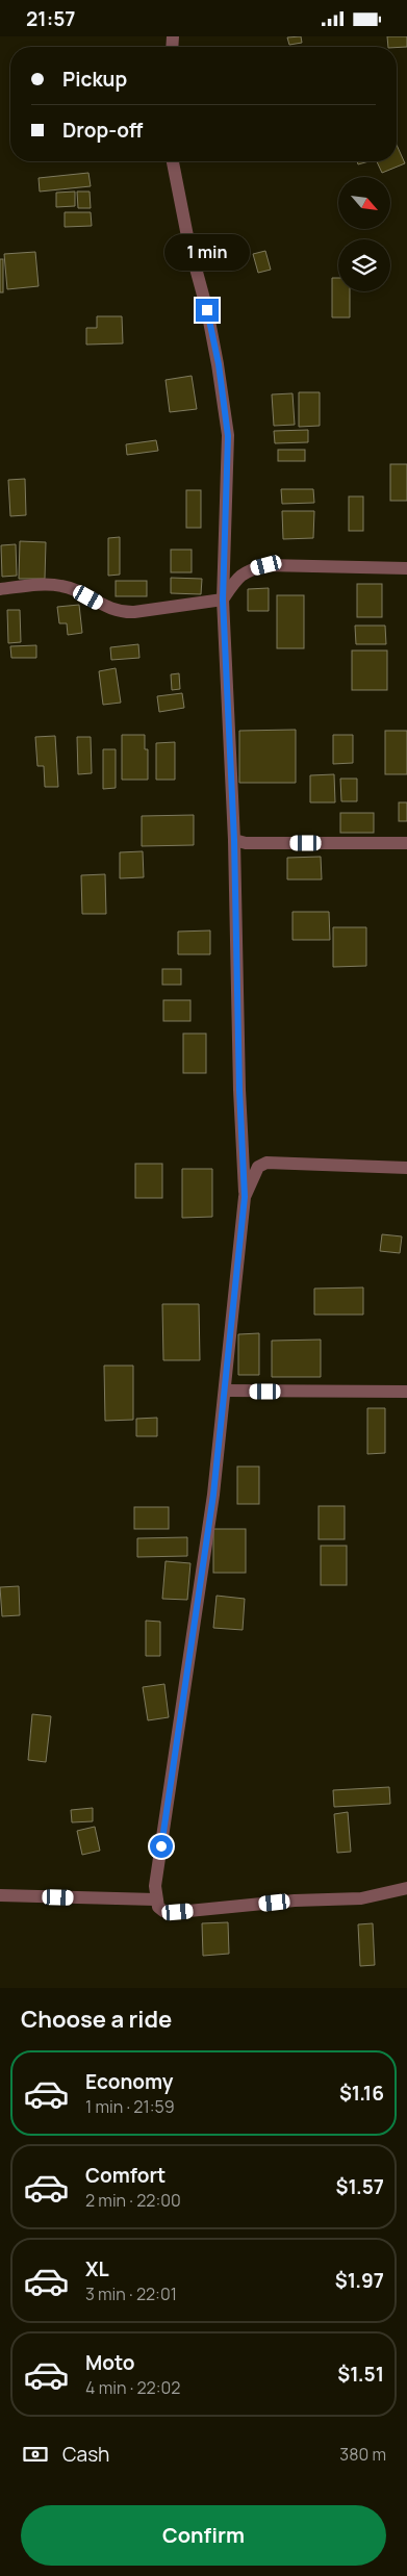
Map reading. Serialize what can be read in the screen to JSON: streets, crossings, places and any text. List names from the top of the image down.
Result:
{
  "north": "bottom right",
  "page": {
    "status": "21:57",
    "banner": ["Pickup", "Drop-off"],
    "bubble": "1 min",
    "heading": "Choose a ride",
    "list": [
      {
        "name": "Economy",
        "note": "1 min · 21:59",
        "value": "$1.16"
      },
      {
        "name": "Comfort",
        "note": "2 min · 22:00",
        "value": "$1.57"
      },
      {
        "name": "XL",
        "note": "3 min · 22:01",
        "value": "$1.97"
      },
      {
        "name": "Moto",
        "note": "4 min · 22:02",
        "value": "$1.51"
      }
    ],
    "pay": ["Cash", "380 m"],
    "buttons": "Confirm"
  }
}
